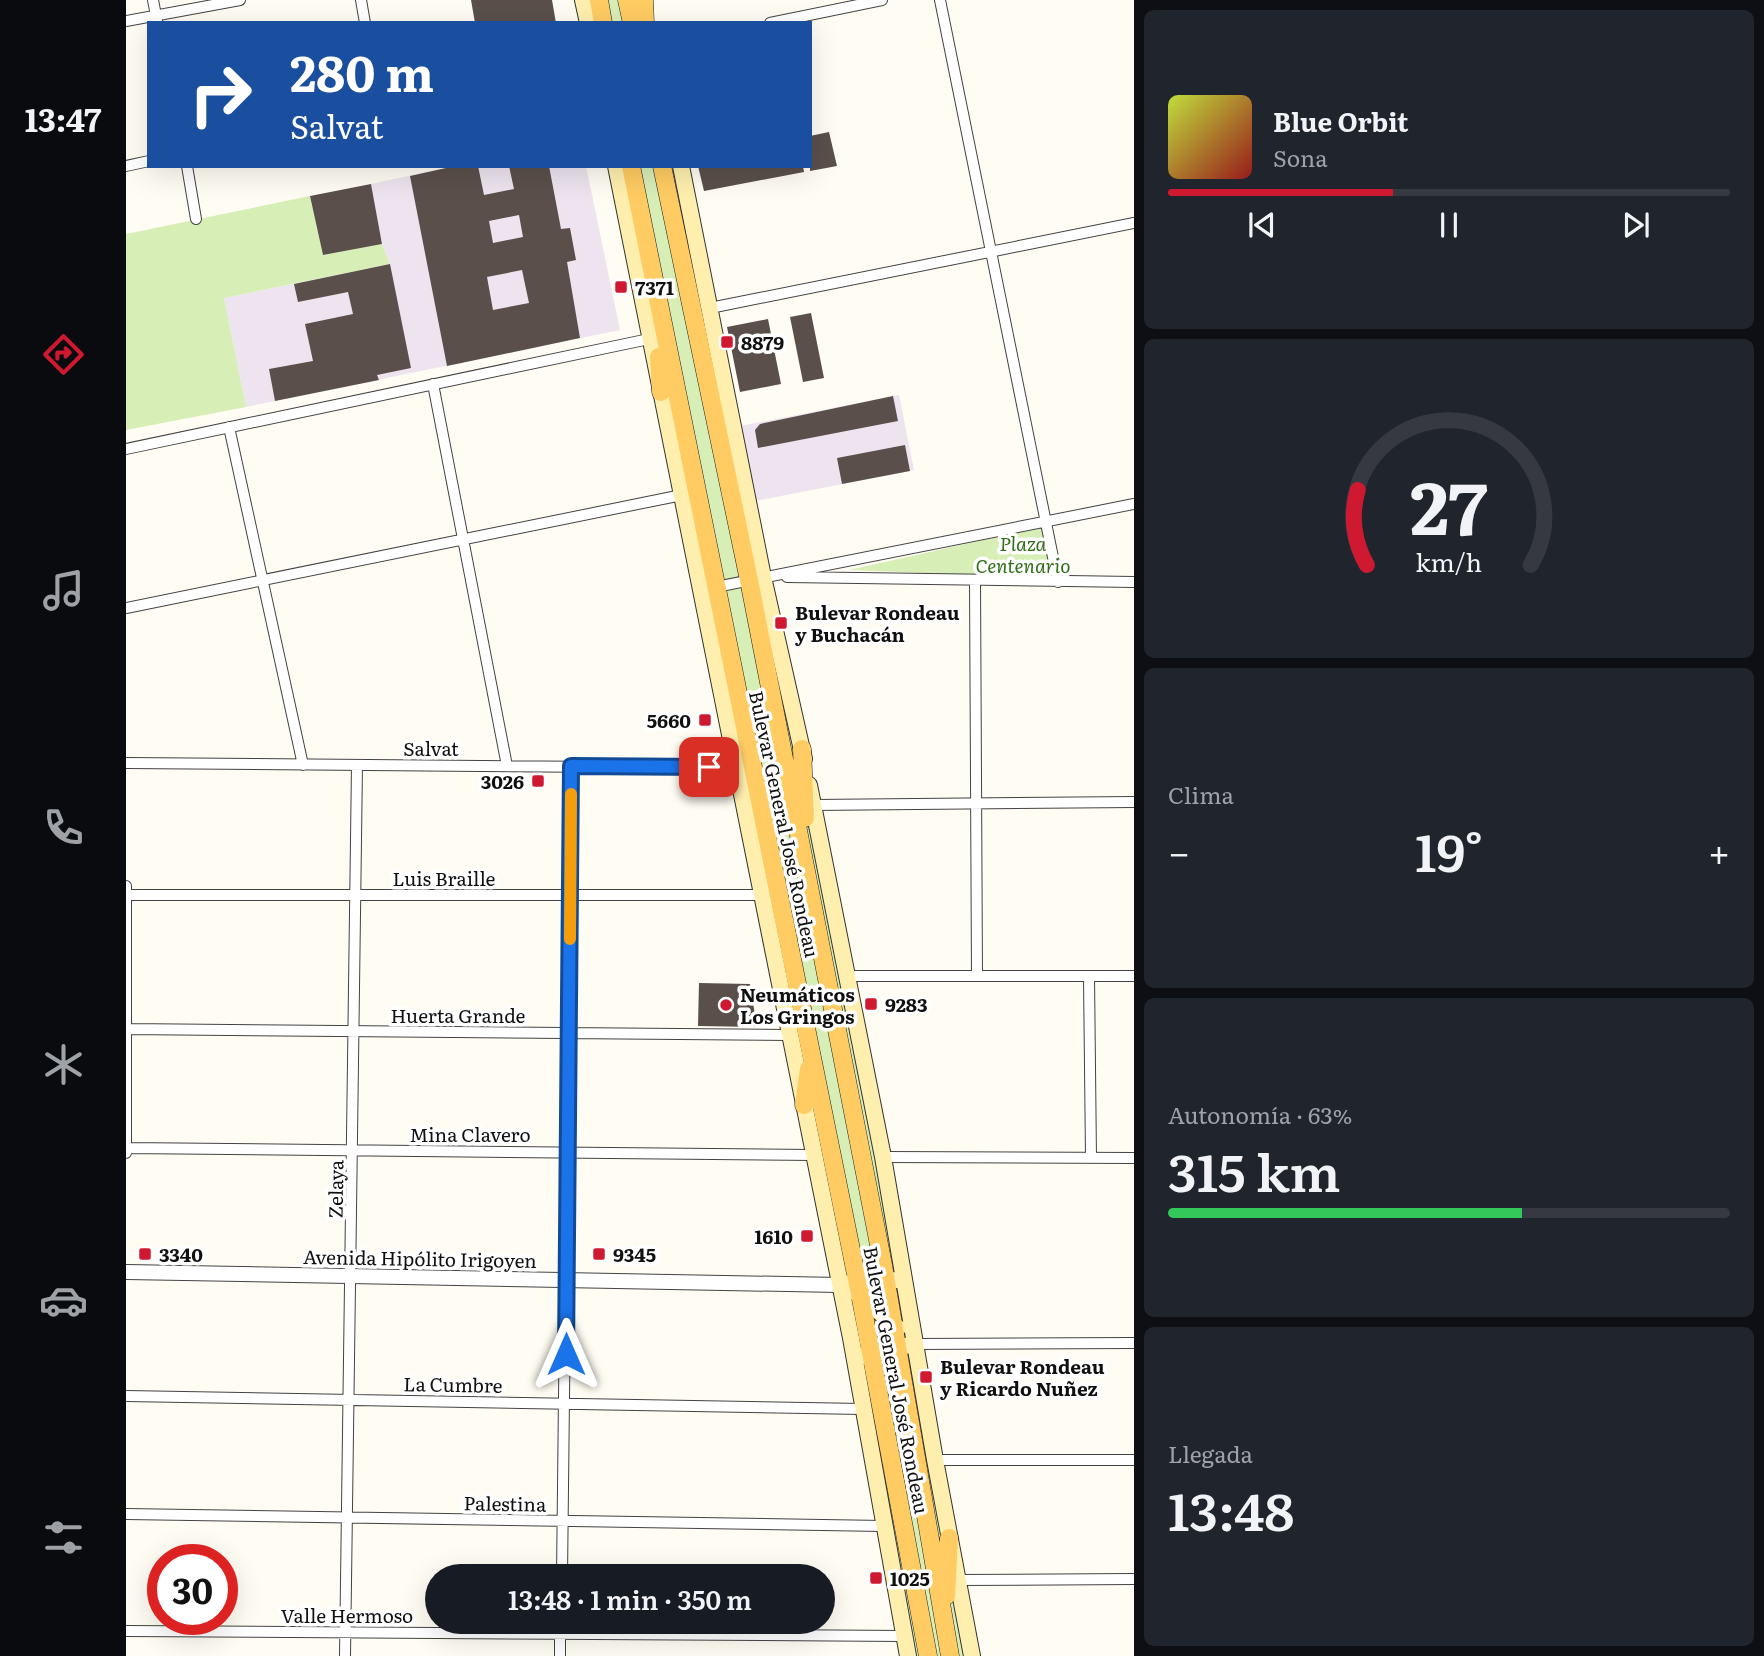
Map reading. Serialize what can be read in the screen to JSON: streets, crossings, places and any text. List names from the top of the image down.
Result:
{
  "streets": {
    "main road": ["Bulevar General José Rondeau"],
    "street": [
      "Salvat",
      "Luis Braille",
      "Huerta Grande",
      "Mina Clavero",
      "Zelaya",
      "Avenida Hipólito Irigoyen",
      "La Cumbre",
      "Palestina",
      "Valle Hermoso"
    ]
  },
  "crossings": [
    ["Salvat", "Bulevar General José Rondeau"],
    ["Salvat", "Zelaya"],
    ["Bulevar General José Rondeau", "Luis Braille"],
    ["Bulevar General José Rondeau", "Huerta Grande"],
    ["Bulevar General José Rondeau", "Mina Clavero"],
    ["Bulevar General José Rondeau", "Avenida Hipólito Irigoyen"],
    ["Bulevar General José Rondeau", "La Cumbre"],
    ["Bulevar General José Rondeau", "Palestina"],
    ["Bulevar General José Rondeau", "Valle Hermoso"],
    ["Luis Braille", "Zelaya"],
    ["Huerta Grande", "Zelaya"],
    ["Mina Clavero", "Zelaya"],
    ["Zelaya", "Avenida Hipólito Irigoyen"],
    ["Zelaya", "La Cumbre"],
    ["Zelaya", "Palestina"],
    ["Zelaya", "Valle Hermoso"]
  ],
  "parks": ["Plaza Centenario"],
  "places": {
    "transit": [
      "7371",
      "8879",
      "Bulevar Rondeau y Buchacán",
      "5660",
      "3026",
      "9283",
      "1610",
      "3340",
      "9345",
      "Bulevar Rondeau y Ricardo Nuñez",
      "1025"
    ],
    "other": ["Neumáticos Los Gringos"]
  },
  "page": {
    "tabs": "13:47",
    "turn": ["280 m", "Salvat"],
    "song": ["Blue Orbit", "Sona"],
    "tile": [
      "Clima",
      ["Autonomía · 63%", "315 km"],
      ["Llegada", "13:48"]
    ],
    "heat": ["−", "19°", "+"],
    "limit": "30",
    "trip": "13:48 · 1 min · 350 m",
    "gauge": ["27", "km/h"]
  }
}
